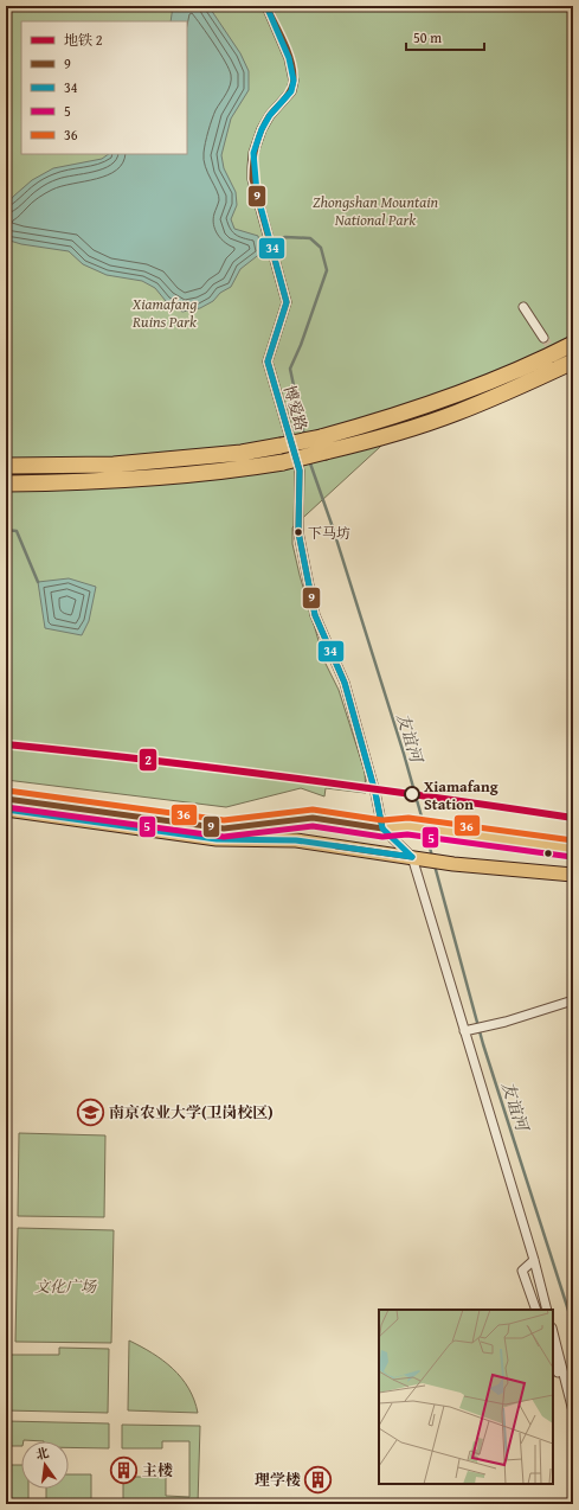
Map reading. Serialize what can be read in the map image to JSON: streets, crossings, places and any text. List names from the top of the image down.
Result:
{
  "streets": {
    "street": ["博爱路"]
  },
  "water": ["友谊河"],
  "parks": ["Zhongshan Mountain National Park", "Xiamafang Ruins Park", "文化广场"],
  "places": {
    "other": ["下马坊", "Xiamafang Station"],
    "school or university": ["南京农业大学(卫岗校区)"],
    "building": ["主楼", "理学楼"]
  },
  "lines": [
    "transit line 9",
    "transit line 34",
    "metro line 2",
    "transit line 36",
    "transit line 5"
  ],
  "legend": [
    "地铁 2",
    "9",
    "34",
    "5",
    "36"
  ],
  "scale_bar": "50 m",
  "north": "top"
}
